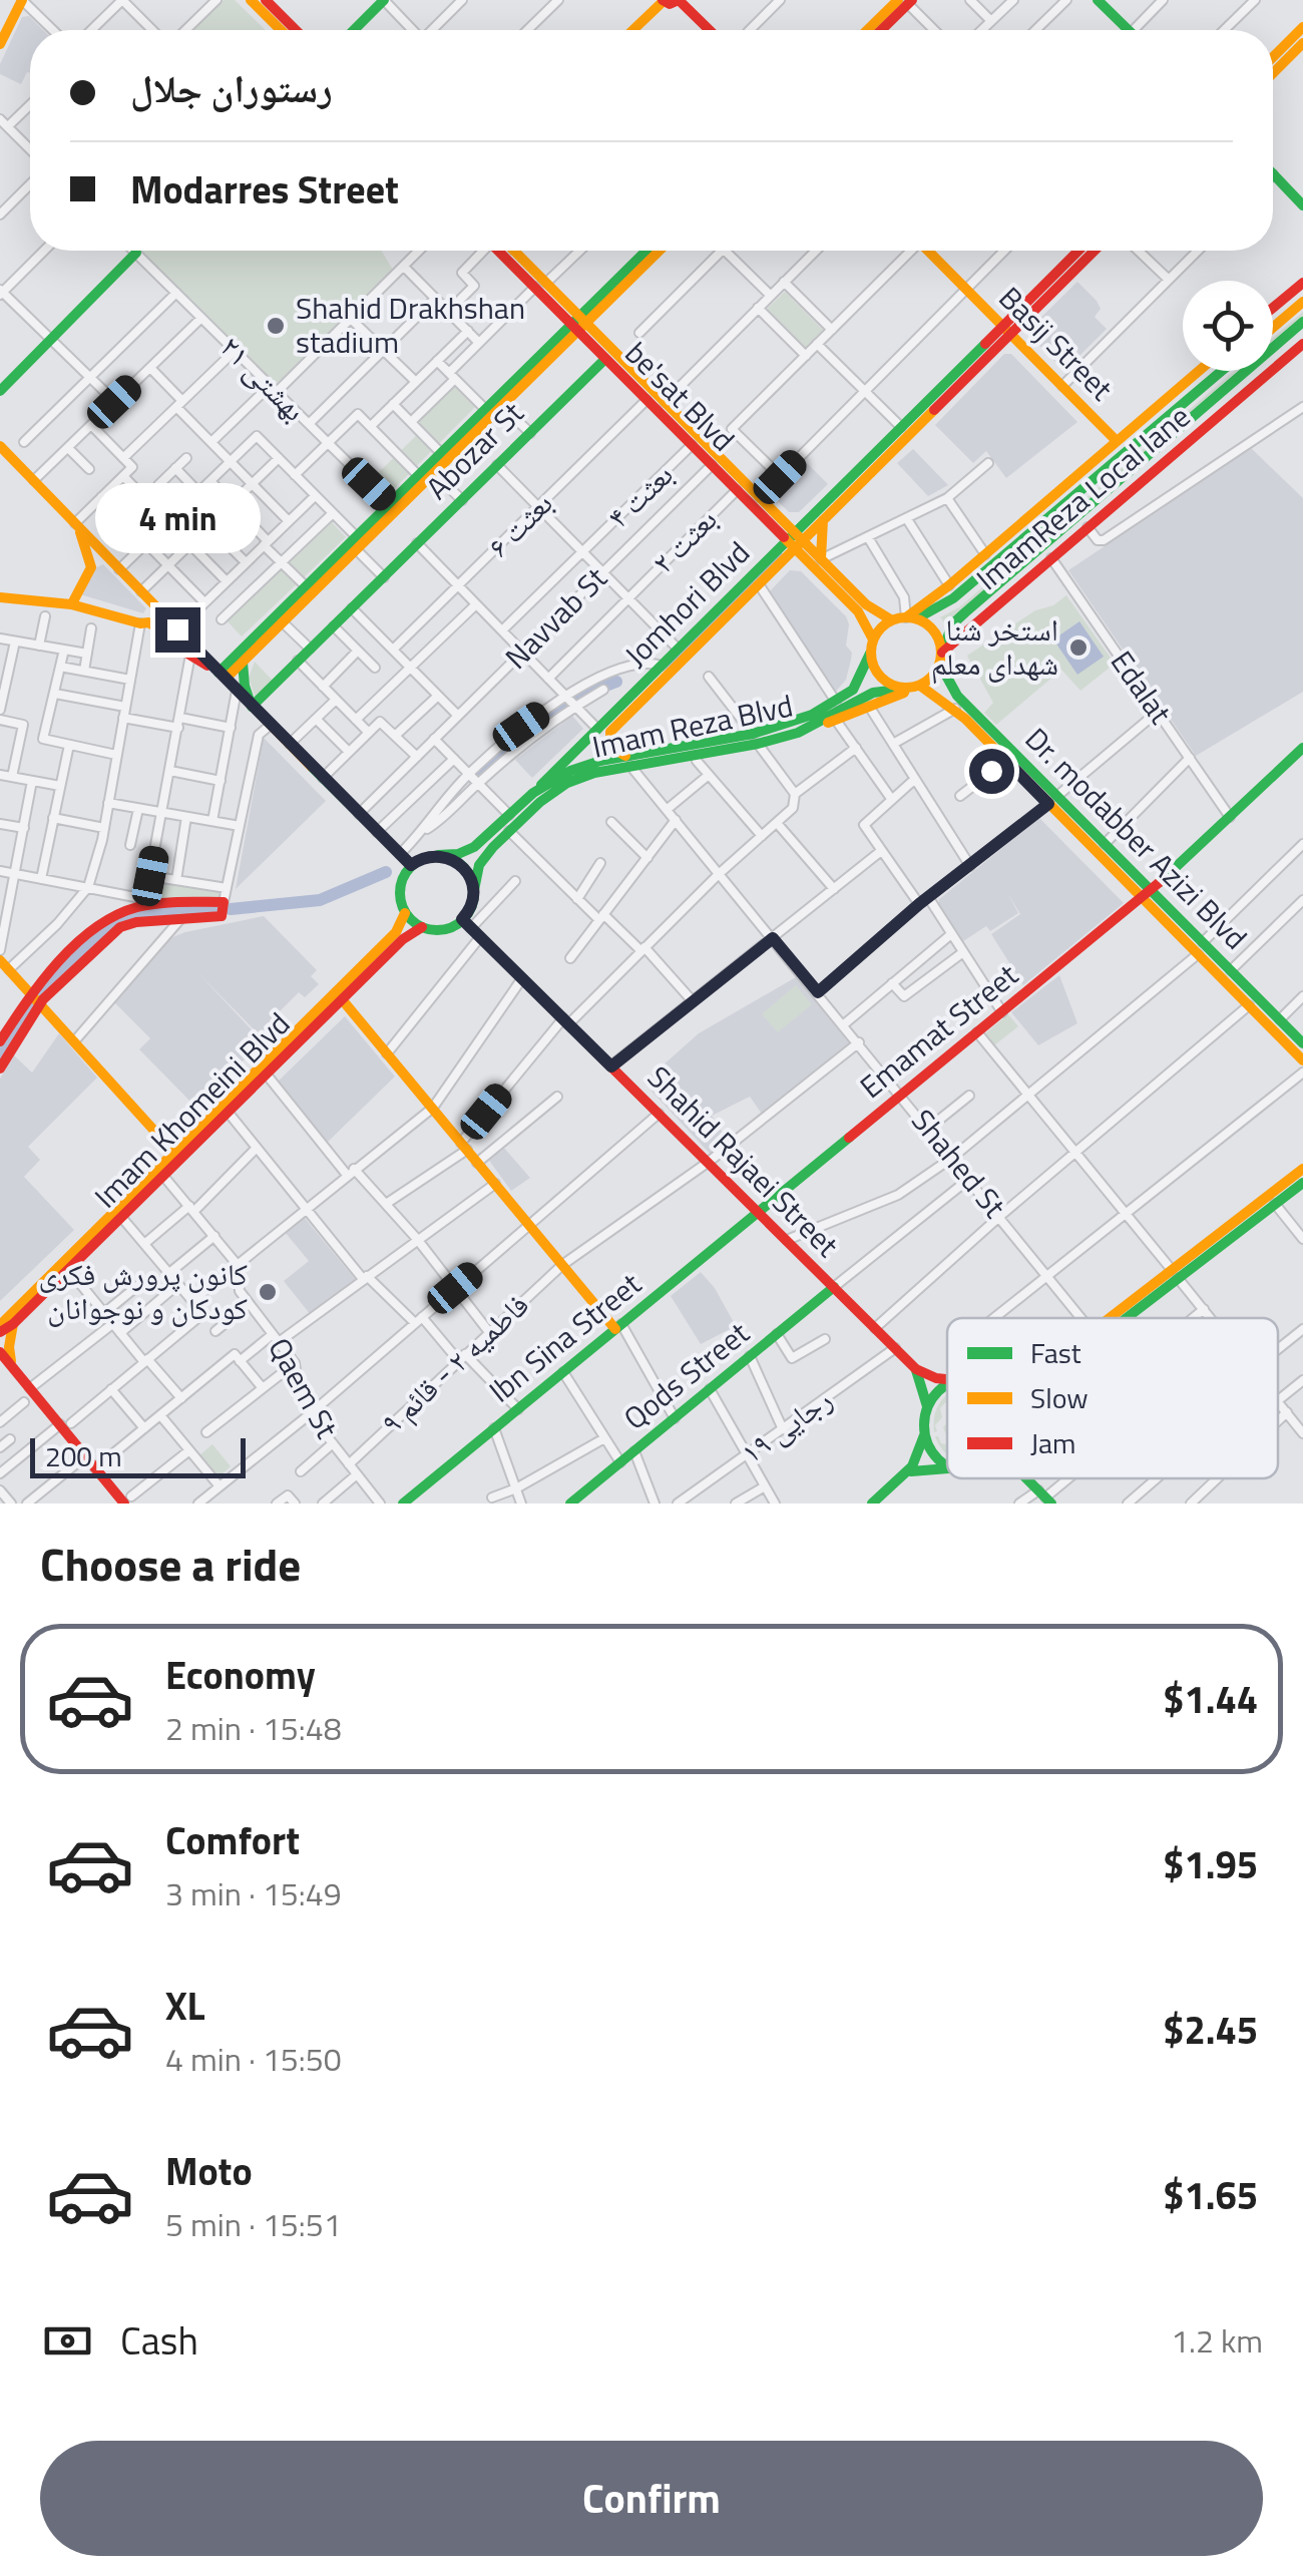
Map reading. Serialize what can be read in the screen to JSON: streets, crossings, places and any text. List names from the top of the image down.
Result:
{
  "streets": {
    "main road": [
      "Basij Street",
      "be'sat Blvd",
      "Abozar St",
      "ImamReza Local lane",
      "Jomhori Blvd",
      "Imam Reza Blvd",
      "Dr. modabber Azizi Blvd",
      "Emamat Street",
      "Imam Khomeini Blvd",
      "Shahid Rajaei Street",
      "Ibn Sina Street",
      "Qods Street"
    ],
    "street": [
      "بهشتی ۲۱",
      "بعثت ۴",
      "بعثت ۶",
      "بعثت ۲",
      "Navvab St",
      "Edalat",
      "Shahed St",
      "فاطمیه ۲ - قائم ۹",
      "Qaem St",
      "رجایی ۱۹"
    ]
  },
  "crossings": [
    ["Basij Street", "ImamReza Local lane"],
    ["Basij Street", "Jomhori Blvd"],
    ["be'sat Blvd", "Abozar St"],
    ["be'sat Blvd", "بعثت ۴"],
    ["be'sat Blvd", "ImamReza Local lane"],
    ["be'sat Blvd", "بعثت ۶"],
    ["be'sat Blvd", "بعثت ۲"],
    ["be'sat Blvd", "Jomhori Blvd"],
    ["be'sat Blvd", "Navvab St"],
    ["be'sat Blvd", "Imam Reza Blvd"],
    ["be'sat Blvd", "Dr. modabber Azizi Blvd"],
    ["ImamReza Local lane", "Edalat"],
    ["ImamReza Local lane", "Imam Reza Blvd"],
    ["ImamReza Local lane", "Dr. modabber Azizi Blvd"],
    ["Jomhori Blvd", "Imam Reza Blvd"],
    ["Jomhori Blvd", "Shahed St"],
    ["Edalat", "Emamat Street"],
    ["Imam Reza Blvd", "Dr. modabber Azizi Blvd"],
    ["Imam Reza Blvd", "Imam Khomeini Blvd"],
    ["Imam Reza Blvd", "Shahid Rajaei Street"],
    ["Imam Reza Blvd", "Shahed St"],
    ["Dr. modabber Azizi Blvd", "Emamat Street"],
    ["Emamat Street", "Shahid Rajaei Street"],
    ["Emamat Street", "Shahed St"],
    ["Emamat Street", "Ibn Sina Street"],
    ["Imam Khomeini Blvd", "Shahid Rajaei Street"],
    ["Imam Khomeini Blvd", "Qaem St"],
    ["Shahid Rajaei Street", "Ibn Sina Street"],
    ["Shahid Rajaei Street", "فاطمیه ۲ - قائم ۹"],
    ["Shahid Rajaei Street", "Qods Street"],
    ["Shahid Rajaei Street", "رجایی ۱۹"],
    ["Shahed St", "فاطمیه ۲ - قائم ۹"],
    ["فاطمیه ۲ - قائم ۹", "Qaem St"]
  ],
  "places": ["Shahid Drakhshan stadium", "استخر شنا شهدای معلم", "کانون پرورش فکری کودکان و نوجوانان"],
  "legend": ["Fast", "Slow", "Jam"],
  "scale_bar": "200 m",
  "page": {
    "banner": ["رستوران جلال", "Modarres Street"],
    "bubble": "4 min",
    "scale": "200 m",
    "heading": "Choose a ride",
    "list": [
      {
        "name": "Economy",
        "note": "2 min · 15:48",
        "value": "$1.44"
      },
      {
        "name": "Comfort",
        "note": "3 min · 15:49",
        "value": "$1.95"
      },
      {
        "name": "XL",
        "note": "4 min · 15:50",
        "value": "$2.45"
      },
      {
        "name": "Moto",
        "note": "5 min · 15:51",
        "value": "$1.65"
      }
    ],
    "pay": ["Cash", "1.2 km"],
    "buttons": "Confirm"
  }
}
